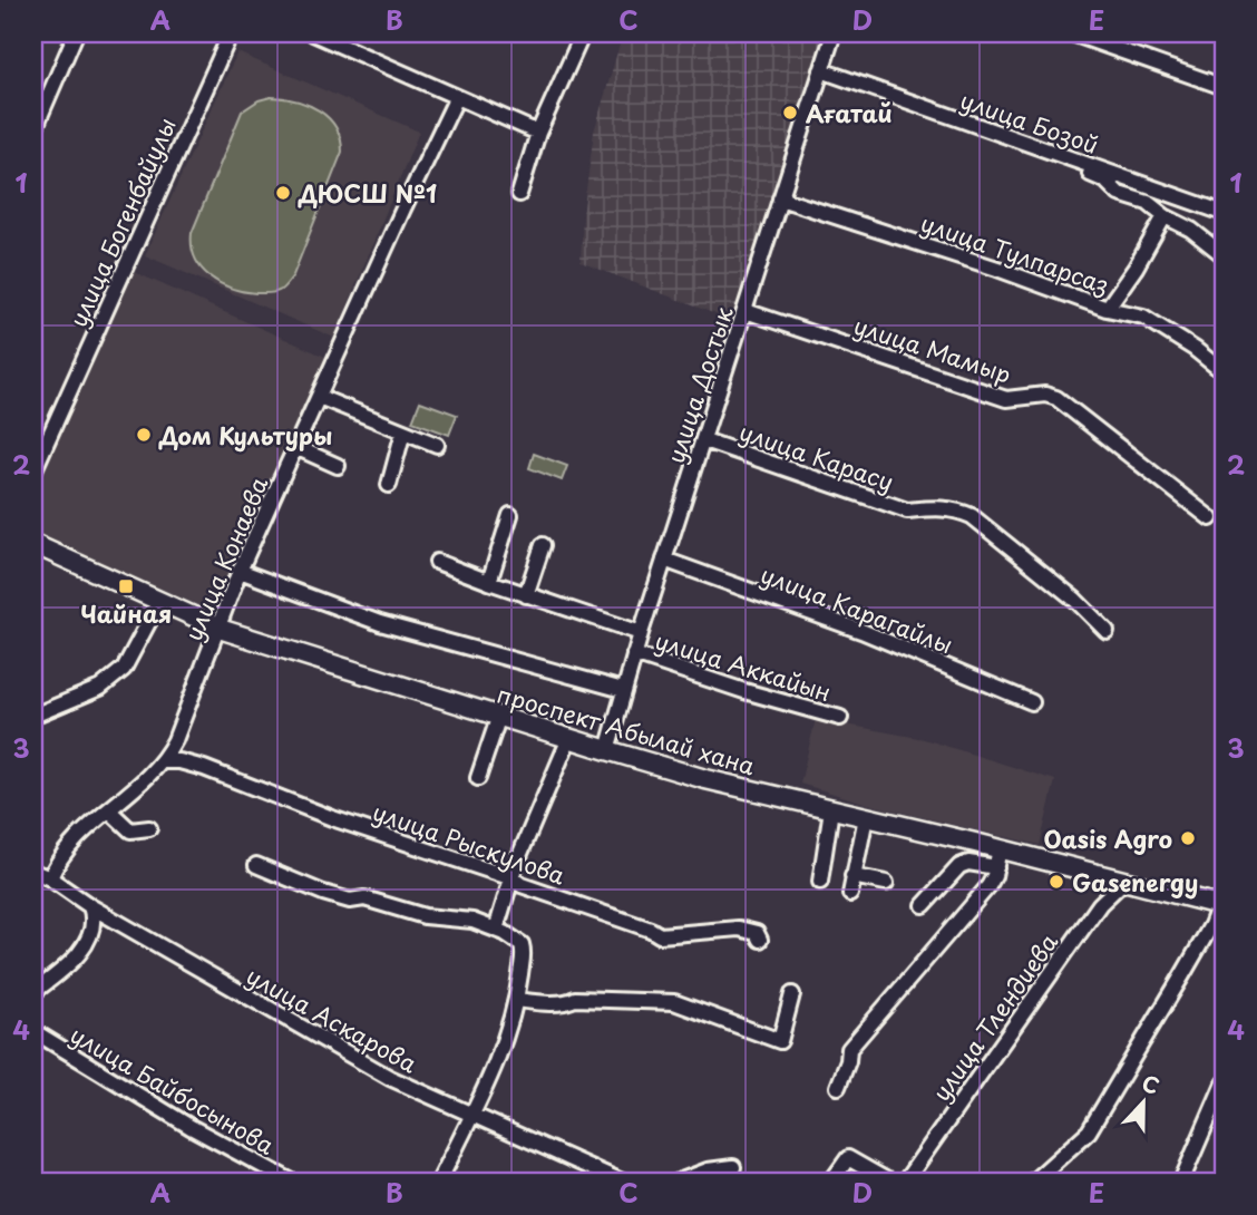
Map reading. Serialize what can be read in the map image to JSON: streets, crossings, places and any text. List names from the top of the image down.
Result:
{
  "streets": {
    "main road": ["проспект Абылай хана"],
    "street": [
      "улица Бозой",
      "улица Богенбайулы",
      "улица Тулпарсаз",
      "улица Мамыр",
      "улица Достык",
      "улица Карасу",
      "улица Конаева",
      "улица Карагайлы",
      "улица Аккайын",
      "улица Рыскулова",
      "улица Тлендиева",
      "улица Аскарова",
      "улица Байбосынова"
    ]
  },
  "crossings": [
    ["улица Бозой", "улица Достык"],
    ["улица Тулпарсаз", "улица Достык"],
    ["улица Мамыр", "улица Достык"],
    ["улица Достык", "улица Карасу"],
    ["улица Достык", "улица Карагайлы"],
    ["улица Достык", "улица Аккайын"],
    ["улица Достык", "проспект Абылай хана"],
    ["улица Конаева", "проспект Абылай хана"],
    ["улица Конаева", "улица Рыскулова"],
    ["улица Конаева", "улица Аскарова"],
    ["проспект Абылай хана", "улица Тлендиева"]
  ],
  "places": {
    "other": [
      "Ағатай",
      "ДЮСШ №1",
      "Дом Культуры",
      "Oasis Agro",
      "Gasenergy"
    ],
    "transit": ["Чайная"]
  },
  "north": "top",
  "grid": {
    "columns": [
      "A",
      "B",
      "C",
      "D",
      "E"
    ],
    "rows": [
      "1",
      "2",
      "3",
      "4"
    ]
  }
}
